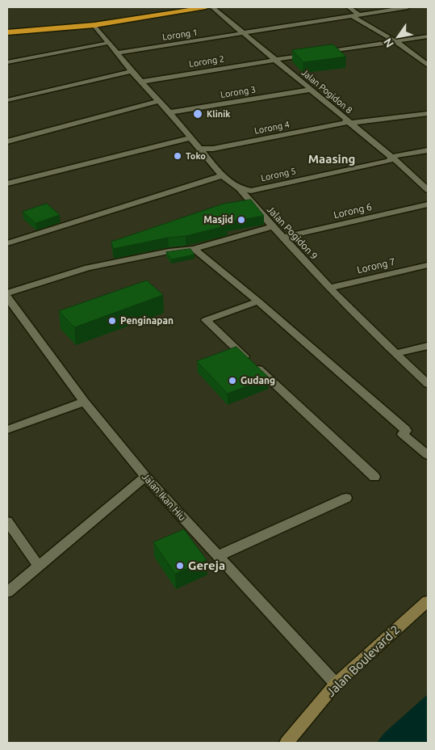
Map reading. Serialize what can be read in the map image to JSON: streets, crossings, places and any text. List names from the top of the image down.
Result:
{
  "streets": {
    "main road": ["Jalan Boulevard 2"],
    "street": [
      "Lorong 1",
      "Lorong 2",
      "Jalan Pogidon 8",
      "Lorong 3",
      "Lorong 4",
      "Lorong 5",
      "Lorong 6",
      "Jalan Pogidon 9",
      "Lorong 7",
      "Jalan Ikan Hiu"
    ]
  },
  "crossings": [
    ["Lorong 1", "Jalan Pogidon 8"],
    ["Lorong 1", "Jalan Pogidon 9"],
    ["Lorong 2", "Jalan Pogidon 8"],
    ["Lorong 2", "Jalan Pogidon 9"],
    ["Jalan Pogidon 8", "Lorong 3"],
    ["Jalan Pogidon 8", "Lorong 4"],
    ["Jalan Pogidon 8", "Lorong 5"],
    ["Lorong 3", "Jalan Pogidon 9"],
    ["Lorong 4", "Jalan Pogidon 9"],
    ["Lorong 5", "Jalan Pogidon 9"],
    ["Lorong 6", "Jalan Pogidon 9"],
    ["Jalan Pogidon 9", "Lorong 7"],
    ["Jalan Ikan Hiu", "Jalan Boulevard 2"]
  ],
  "districts": ["Maasing"],
  "places": [
    "Klinik",
    "Toko",
    "Masjid",
    "Penginapan",
    "Gudang",
    "Gereja"
  ],
  "north": "bottom left"
}
